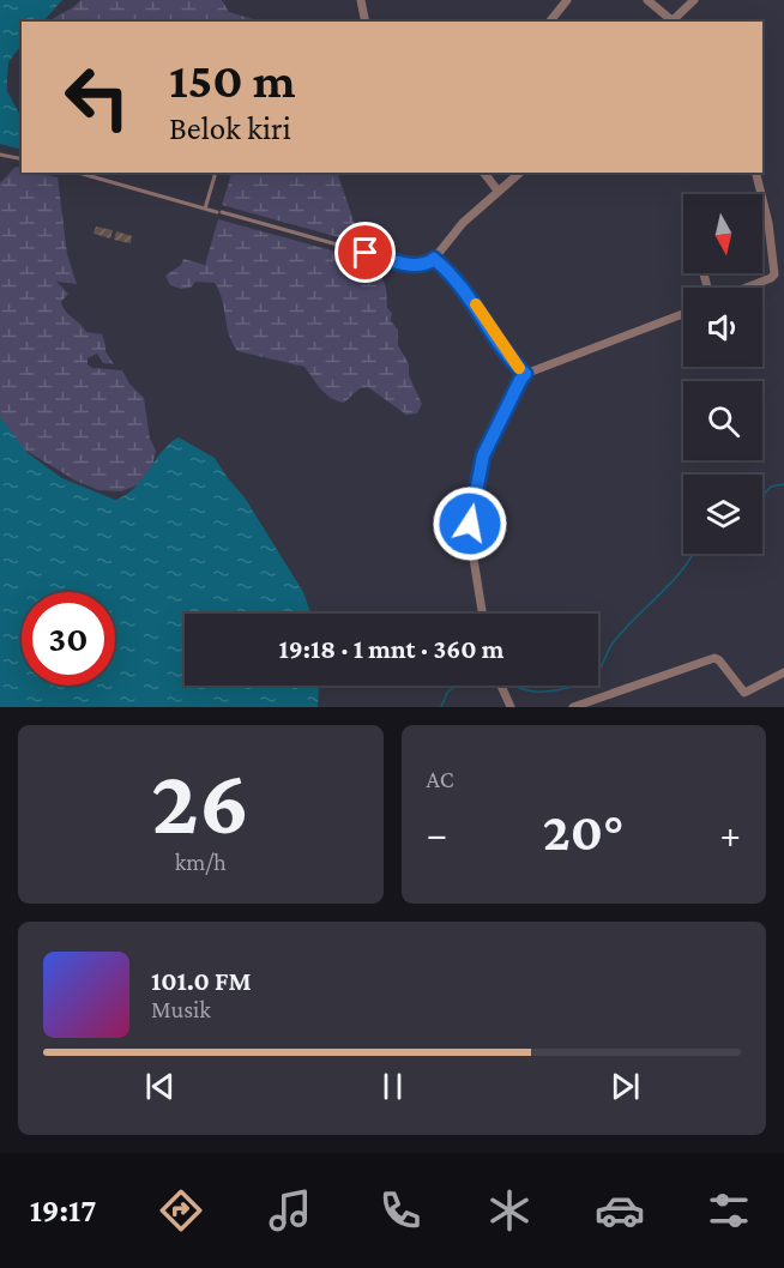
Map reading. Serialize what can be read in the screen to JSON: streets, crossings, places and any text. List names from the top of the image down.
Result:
{
  "north": "bottom",
  "page": {
    "turn": ["150 m", "Belok kiri"],
    "limit": "30",
    "trip": "19:18 · 1 mnt · 360 m",
    "tile": [
      ["26", "km/h"],
      "AC"
    ],
    "heat": ["−", "20°", "+"],
    "song": ["101.0 FM", "Musik"],
    "tabs": "19:17"
  }
}
